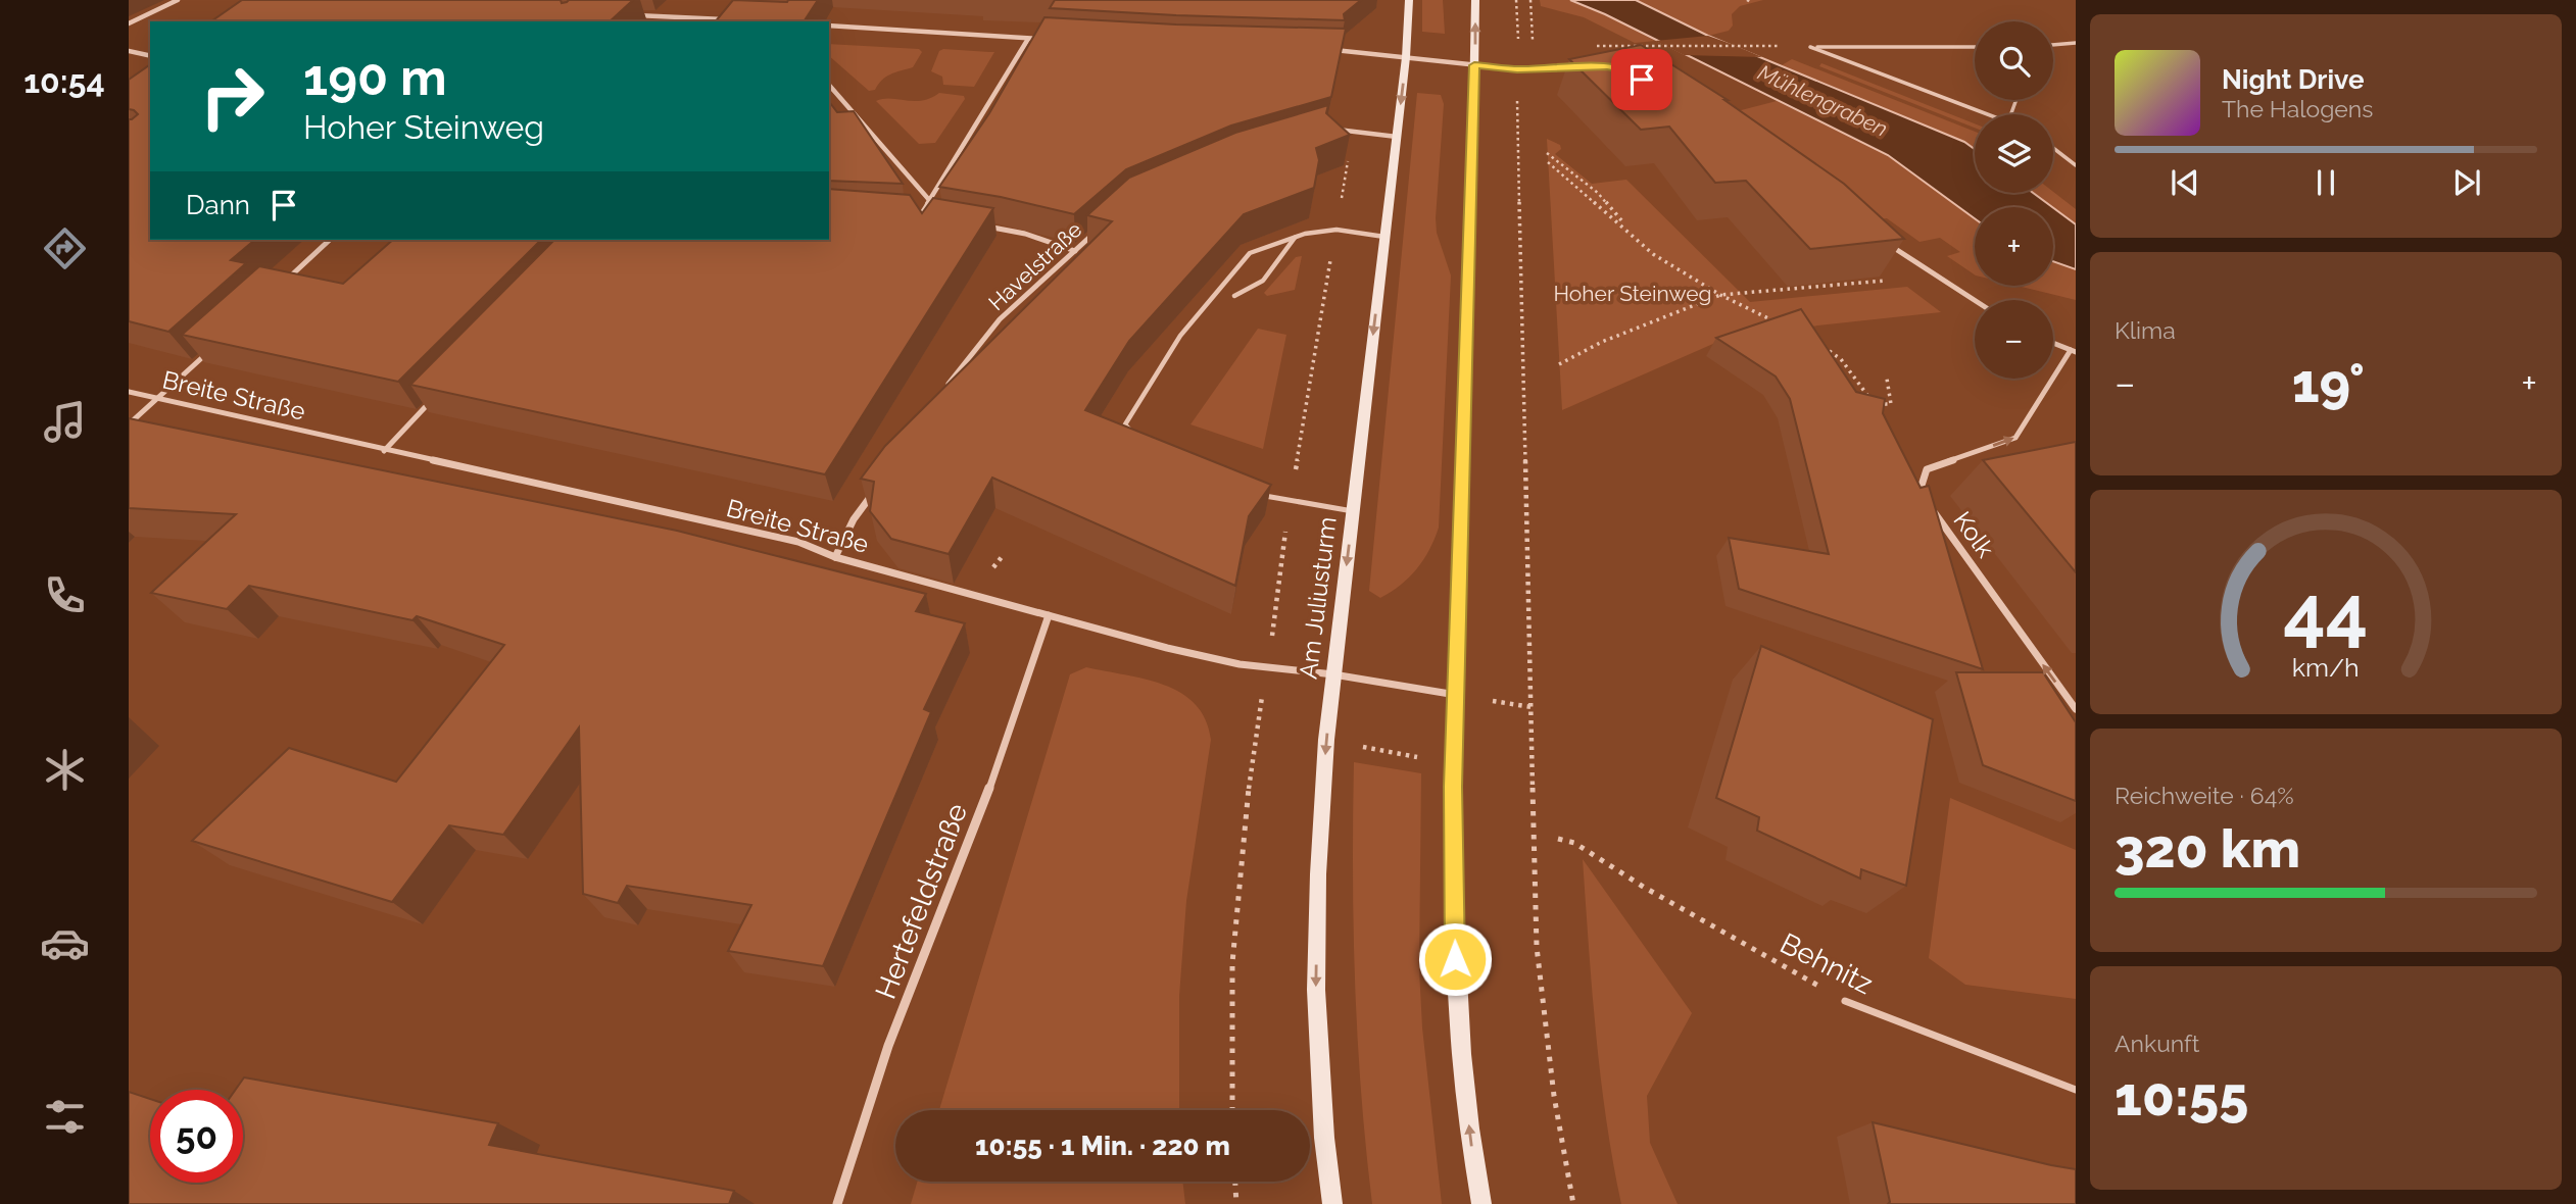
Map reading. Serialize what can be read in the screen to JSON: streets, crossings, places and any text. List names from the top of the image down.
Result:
{
  "streets": {
    "main road": ["Am Juliusturm"],
    "street": [
      "Havelstraße",
      "Breite Straße",
      "Kolk",
      "Hertefeldstraße"
    ],
    "lane": ["Behnitz"]
  },
  "crossings": [
    ["Breite Straße", "Am Juliusturm"],
    ["Breite Straße", "Hertefeldstraße"]
  ],
  "water": ["Mühlengraben"],
  "parks": ["Hoher Steinweg"],
  "page": {
    "tabs": "10:54",
    "map_buttons": ["+", "−"],
    "turn": ["190 m", "Hoher Steinweg"],
    "song": ["Night Drive", "The Halogens"],
    "then": "Dann",
    "tile": [
      "Klima",
      ["Reichweite · 64%", "320 km"],
      ["Ankunft", "10:55"]
    ],
    "heat": ["−", "19°", "+"],
    "limit": "50",
    "trip": "10:55 · 1 Min. · 220 m",
    "gauge": ["44", "km/h"]
  }
}
